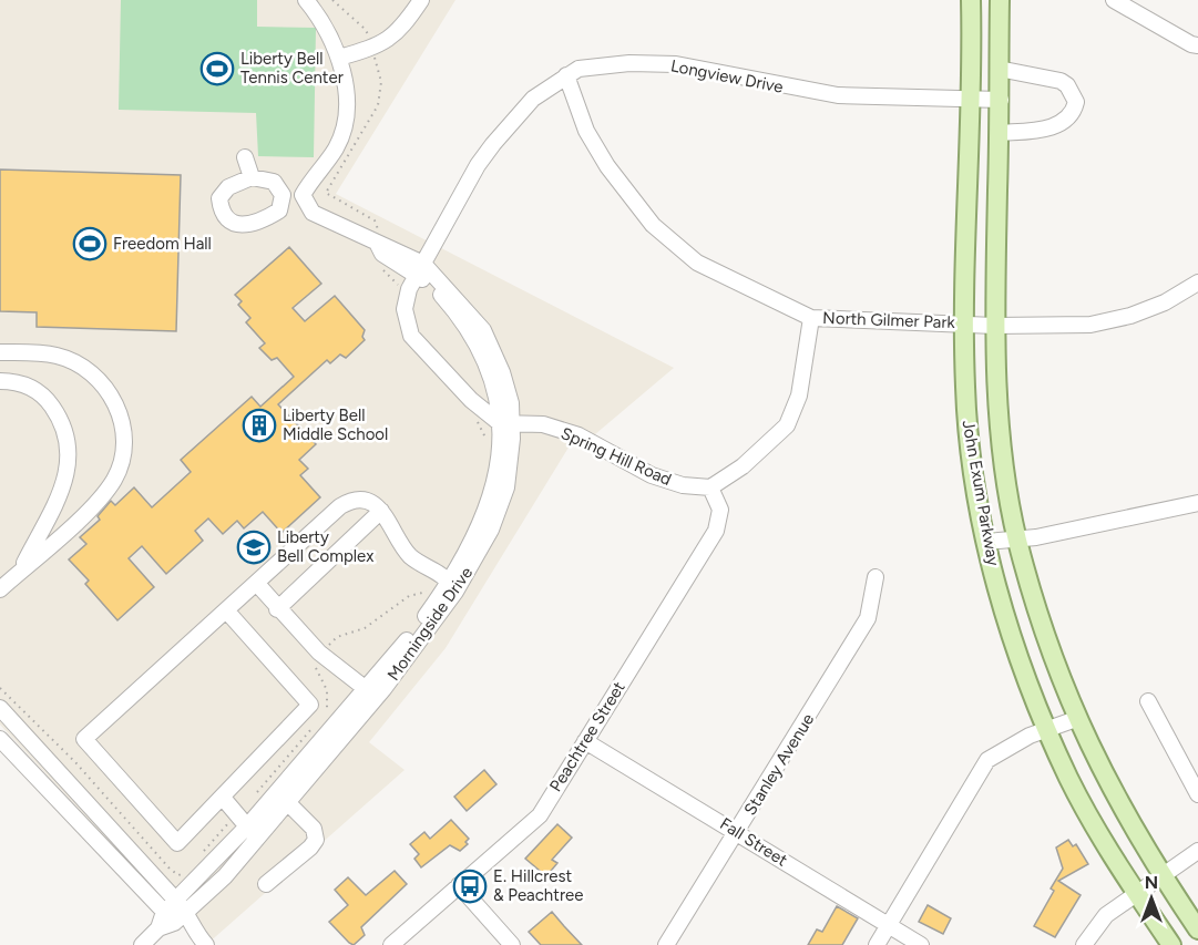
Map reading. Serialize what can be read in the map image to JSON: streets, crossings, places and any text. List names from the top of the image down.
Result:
{
  "streets": {
    "main road": ["John Exum Parkway"],
    "street": [
      "Longview Drive",
      "North Gilmer Park",
      "Spring Hill Road",
      "Morningside Drive",
      "Peachtree Street",
      "Stanley Avenue",
      "Fall Street"
    ]
  },
  "crossings": [
    ["Longview Drive", "North Gilmer Park"],
    ["Longview Drive", "Spring Hill Road"],
    ["Longview Drive", "John Exum Parkway"],
    ["Longview Drive", "Morningside Drive"],
    ["North Gilmer Park", "John Exum Parkway"],
    ["Spring Hill Road", "Morningside Drive"],
    ["Spring Hill Road", "Peachtree Street"],
    ["Peachtree Street", "Fall Street"],
    ["Stanley Avenue", "Fall Street"]
  ],
  "places": {
    "sports": ["Liberty Bell Tennis Center", "Freedom Hall"],
    "building": ["Liberty Bell Middle School"],
    "school or university": ["Liberty Bell Complex"],
    "bus stop": ["E. Hillcrest & Peachtree"]
  },
  "north": "top"
}
